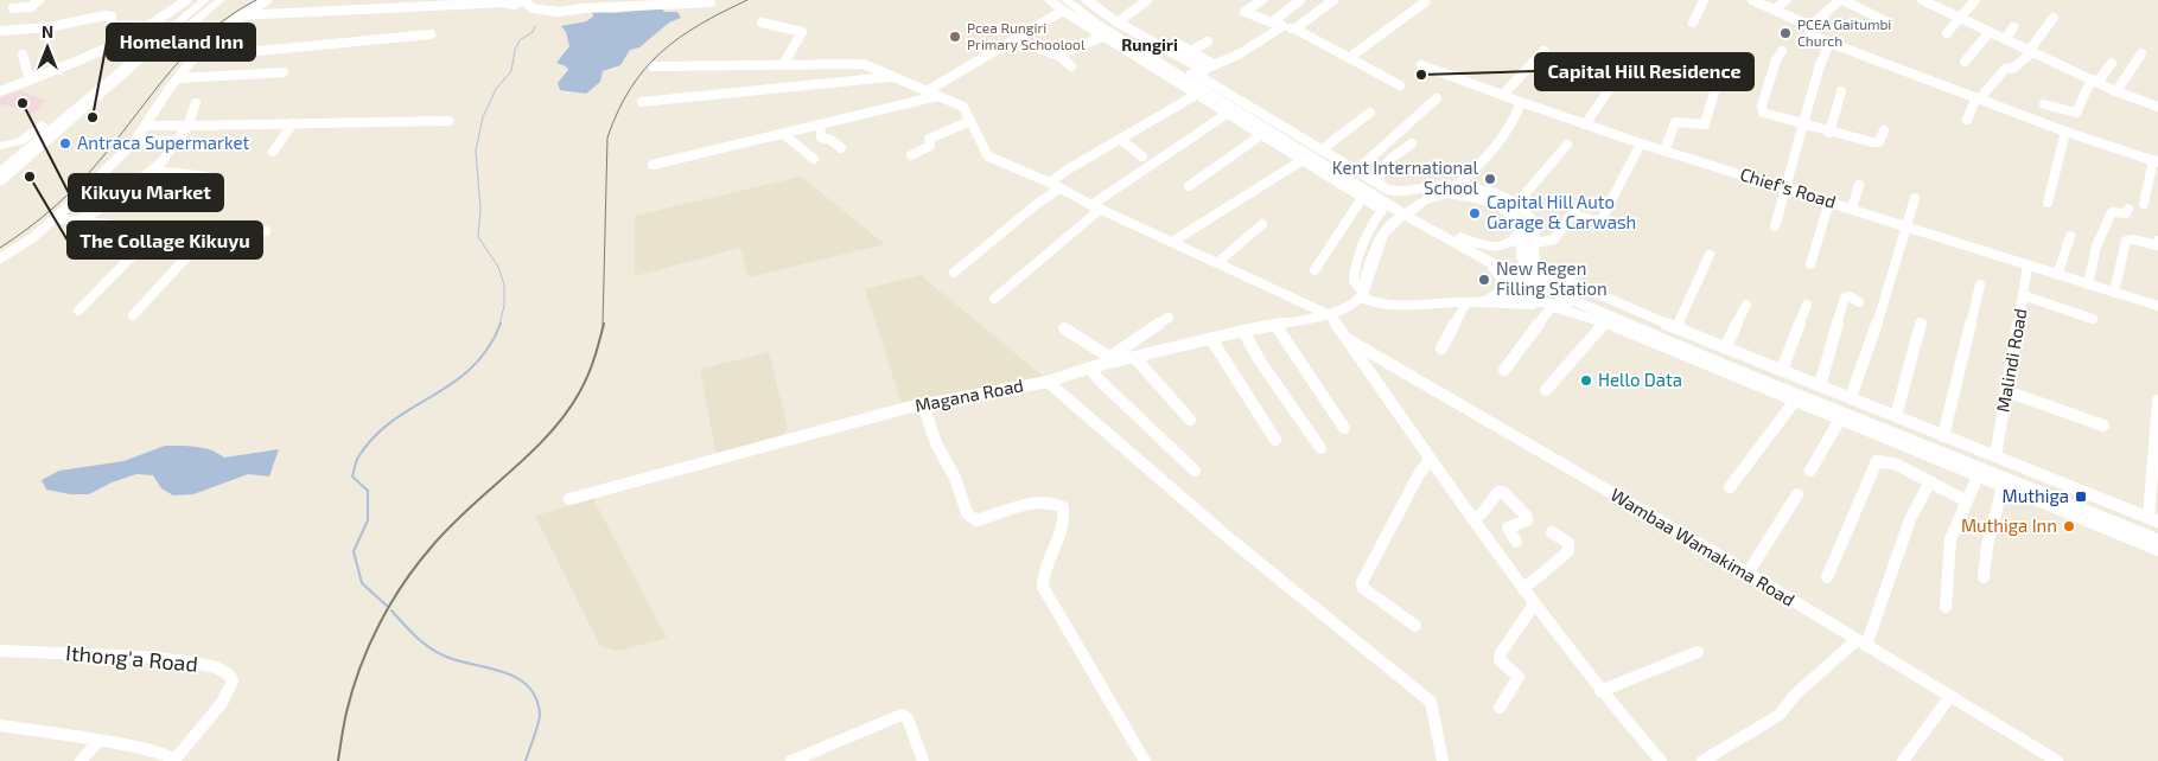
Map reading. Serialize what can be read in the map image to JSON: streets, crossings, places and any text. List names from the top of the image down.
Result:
{
  "streets": {
    "street": [
      "Chief's Road",
      "Malindi Road",
      "Magana Road",
      "Wambaa Wamakima Road",
      "Ithong'a Road"
    ]
  },
  "crossings": [
    ["Chief's Road", "Malindi Road"]
  ],
  "districts": ["Rungiri"],
  "places": {
    "other": [
      "PCEA Gaitumbi Church",
      "Pcea Rungiri Primary Schoolool",
      "Capital Hill Residence",
      "Kikuyu Market",
      "Homeland Inn",
      "Antraca Supermarket",
      "The Collage Kikuyu",
      "Kent International School",
      "Capital Hill Auto Garage & Carwash",
      "New Regen Filling Station",
      "Hello Data",
      "Muthiga Inn"
    ],
    "transit": ["Muthiga"]
  },
  "north": "top"
}
